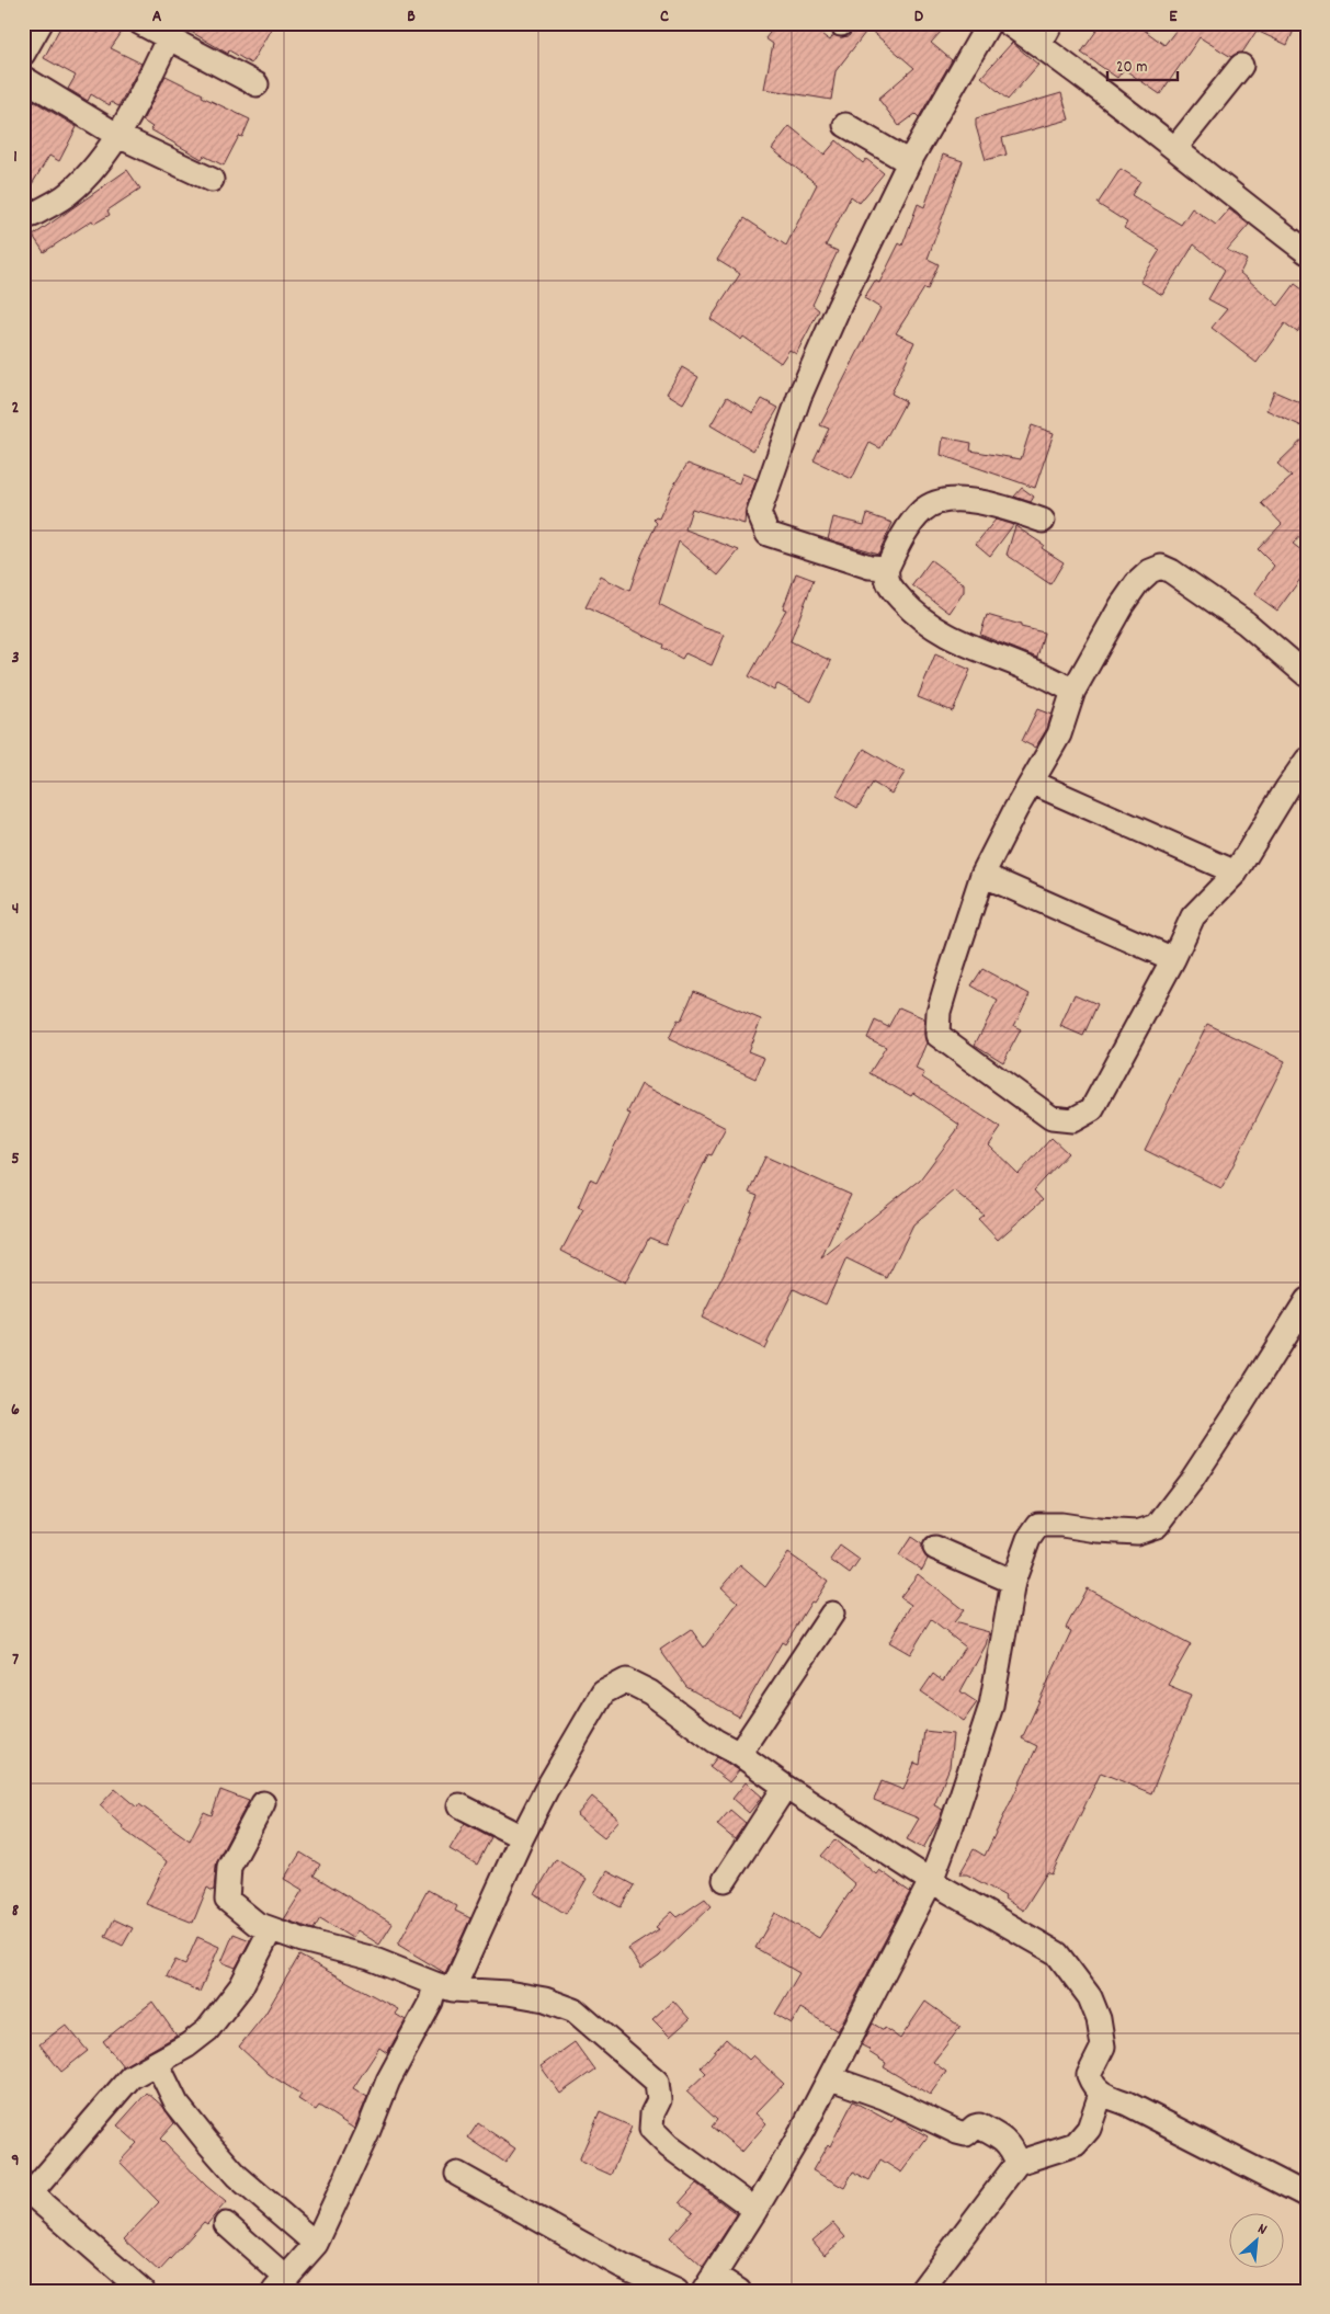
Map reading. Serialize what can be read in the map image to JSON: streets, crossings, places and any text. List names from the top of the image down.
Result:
{
  "scale_bar": "20 m",
  "north": "top right",
  "grid": {
    "columns": [
      "A",
      "B",
      "C",
      "D",
      "E"
    ],
    "rows": [
      "1",
      "2",
      "3",
      "4",
      "5",
      "6",
      "7",
      "8",
      "9"
    ]
  }
}
